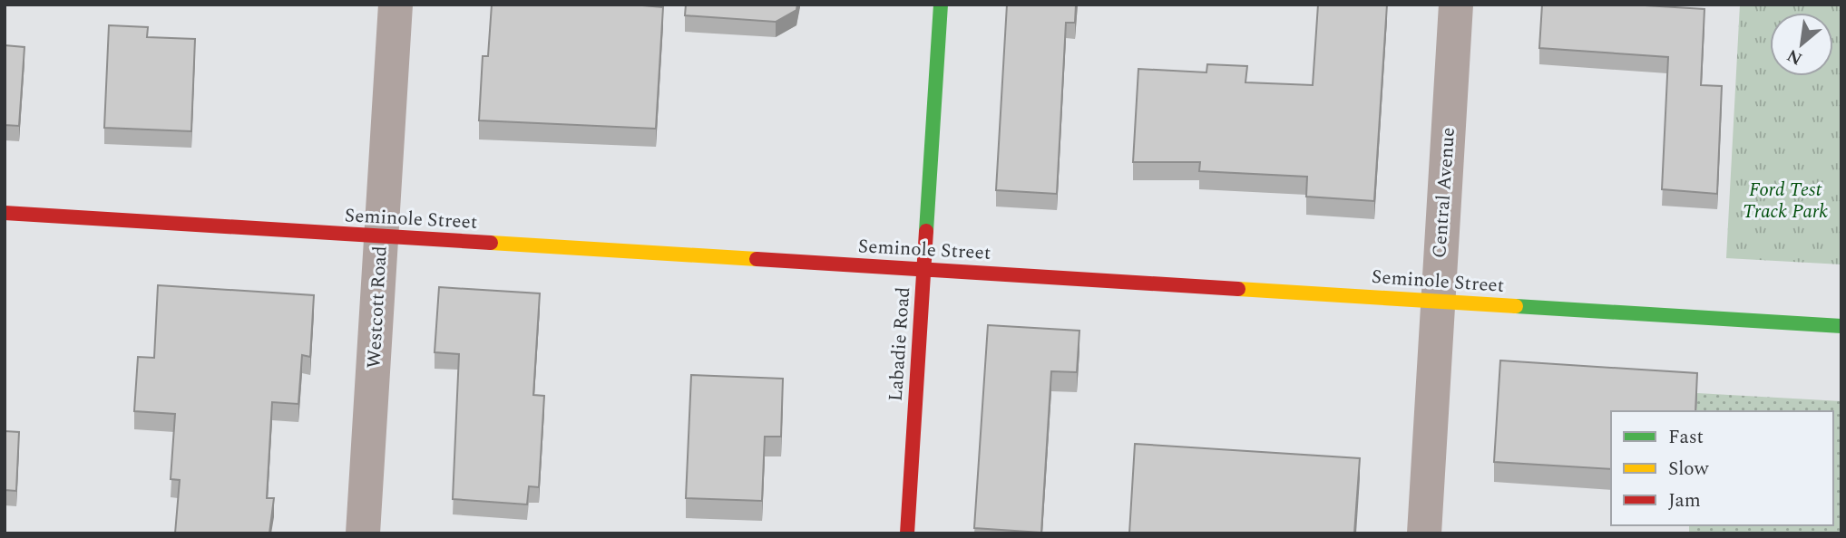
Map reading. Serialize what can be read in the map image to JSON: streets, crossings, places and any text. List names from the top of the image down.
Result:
{
  "streets": {
    "street": [
      "Central Avenue",
      "Seminole Street",
      "Westcott Road",
      "Labadie Road"
    ]
  },
  "crossings": [
    ["Central Avenue", "Seminole Street"],
    ["Seminole Street", "Westcott Road"],
    ["Seminole Street", "Labadie Road"]
  ],
  "parks": ["Ford Test Track Park"],
  "legend": ["Fast", "Slow", "Jam"],
  "north": "bottom left"
}
